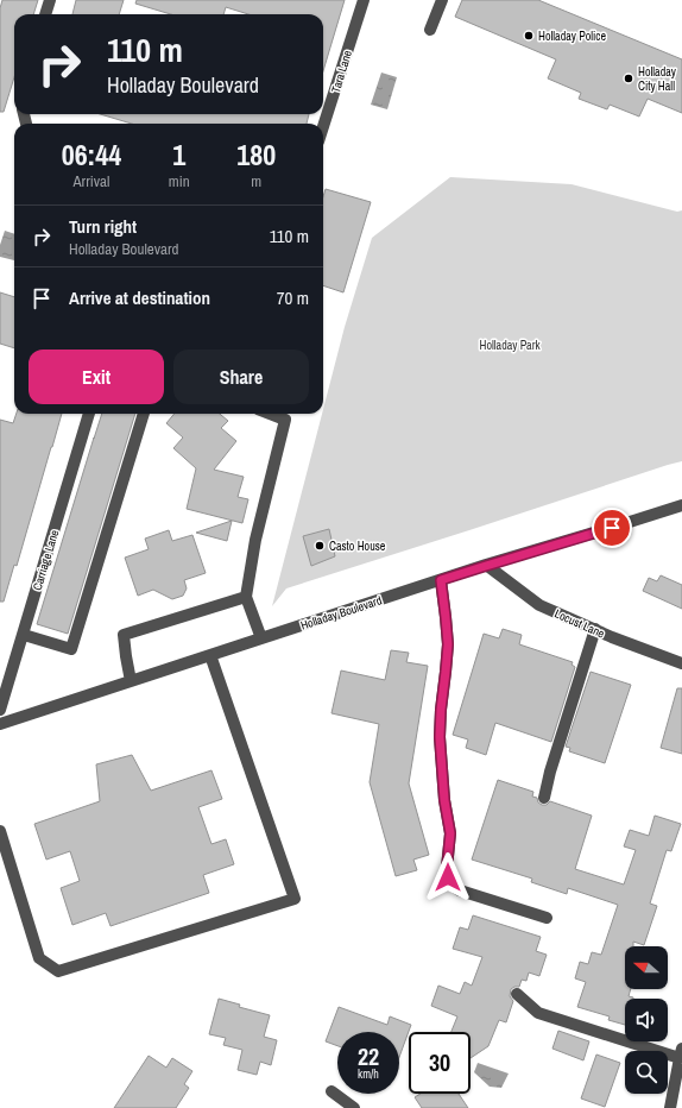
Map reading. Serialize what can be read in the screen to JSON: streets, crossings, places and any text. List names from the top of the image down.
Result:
{
  "streets": {
    "street": [
      "Tara Lane",
      "Carriage Lane",
      "Holladay Boulevard",
      "Locust Lane"
    ]
  },
  "crossings": [
    ["Holladay Boulevard", "Locust Lane"]
  ],
  "parks": ["Holladay Park"],
  "places": ["Holladay Police", "Holladay City Hall", "Casto House"],
  "north": "left",
  "page": {
    "turn": ["110 m", "Holladay Boulevard"],
    "eta": [
      "06:44",
      "Arrival",
      "1",
      "min",
      "180",
      "m"
    ],
    "list": [
      {
        "name": "Turn right",
        "note": "Holladay Boulevard",
        "value": "110 m"
      },
      {
        "name": "Arrive at destination",
        "value": "70 m"
      }
    ],
    "buttons": ["Exit", "Share"],
    "speed": "22 km/h",
    "limit": "30"
  }
}
